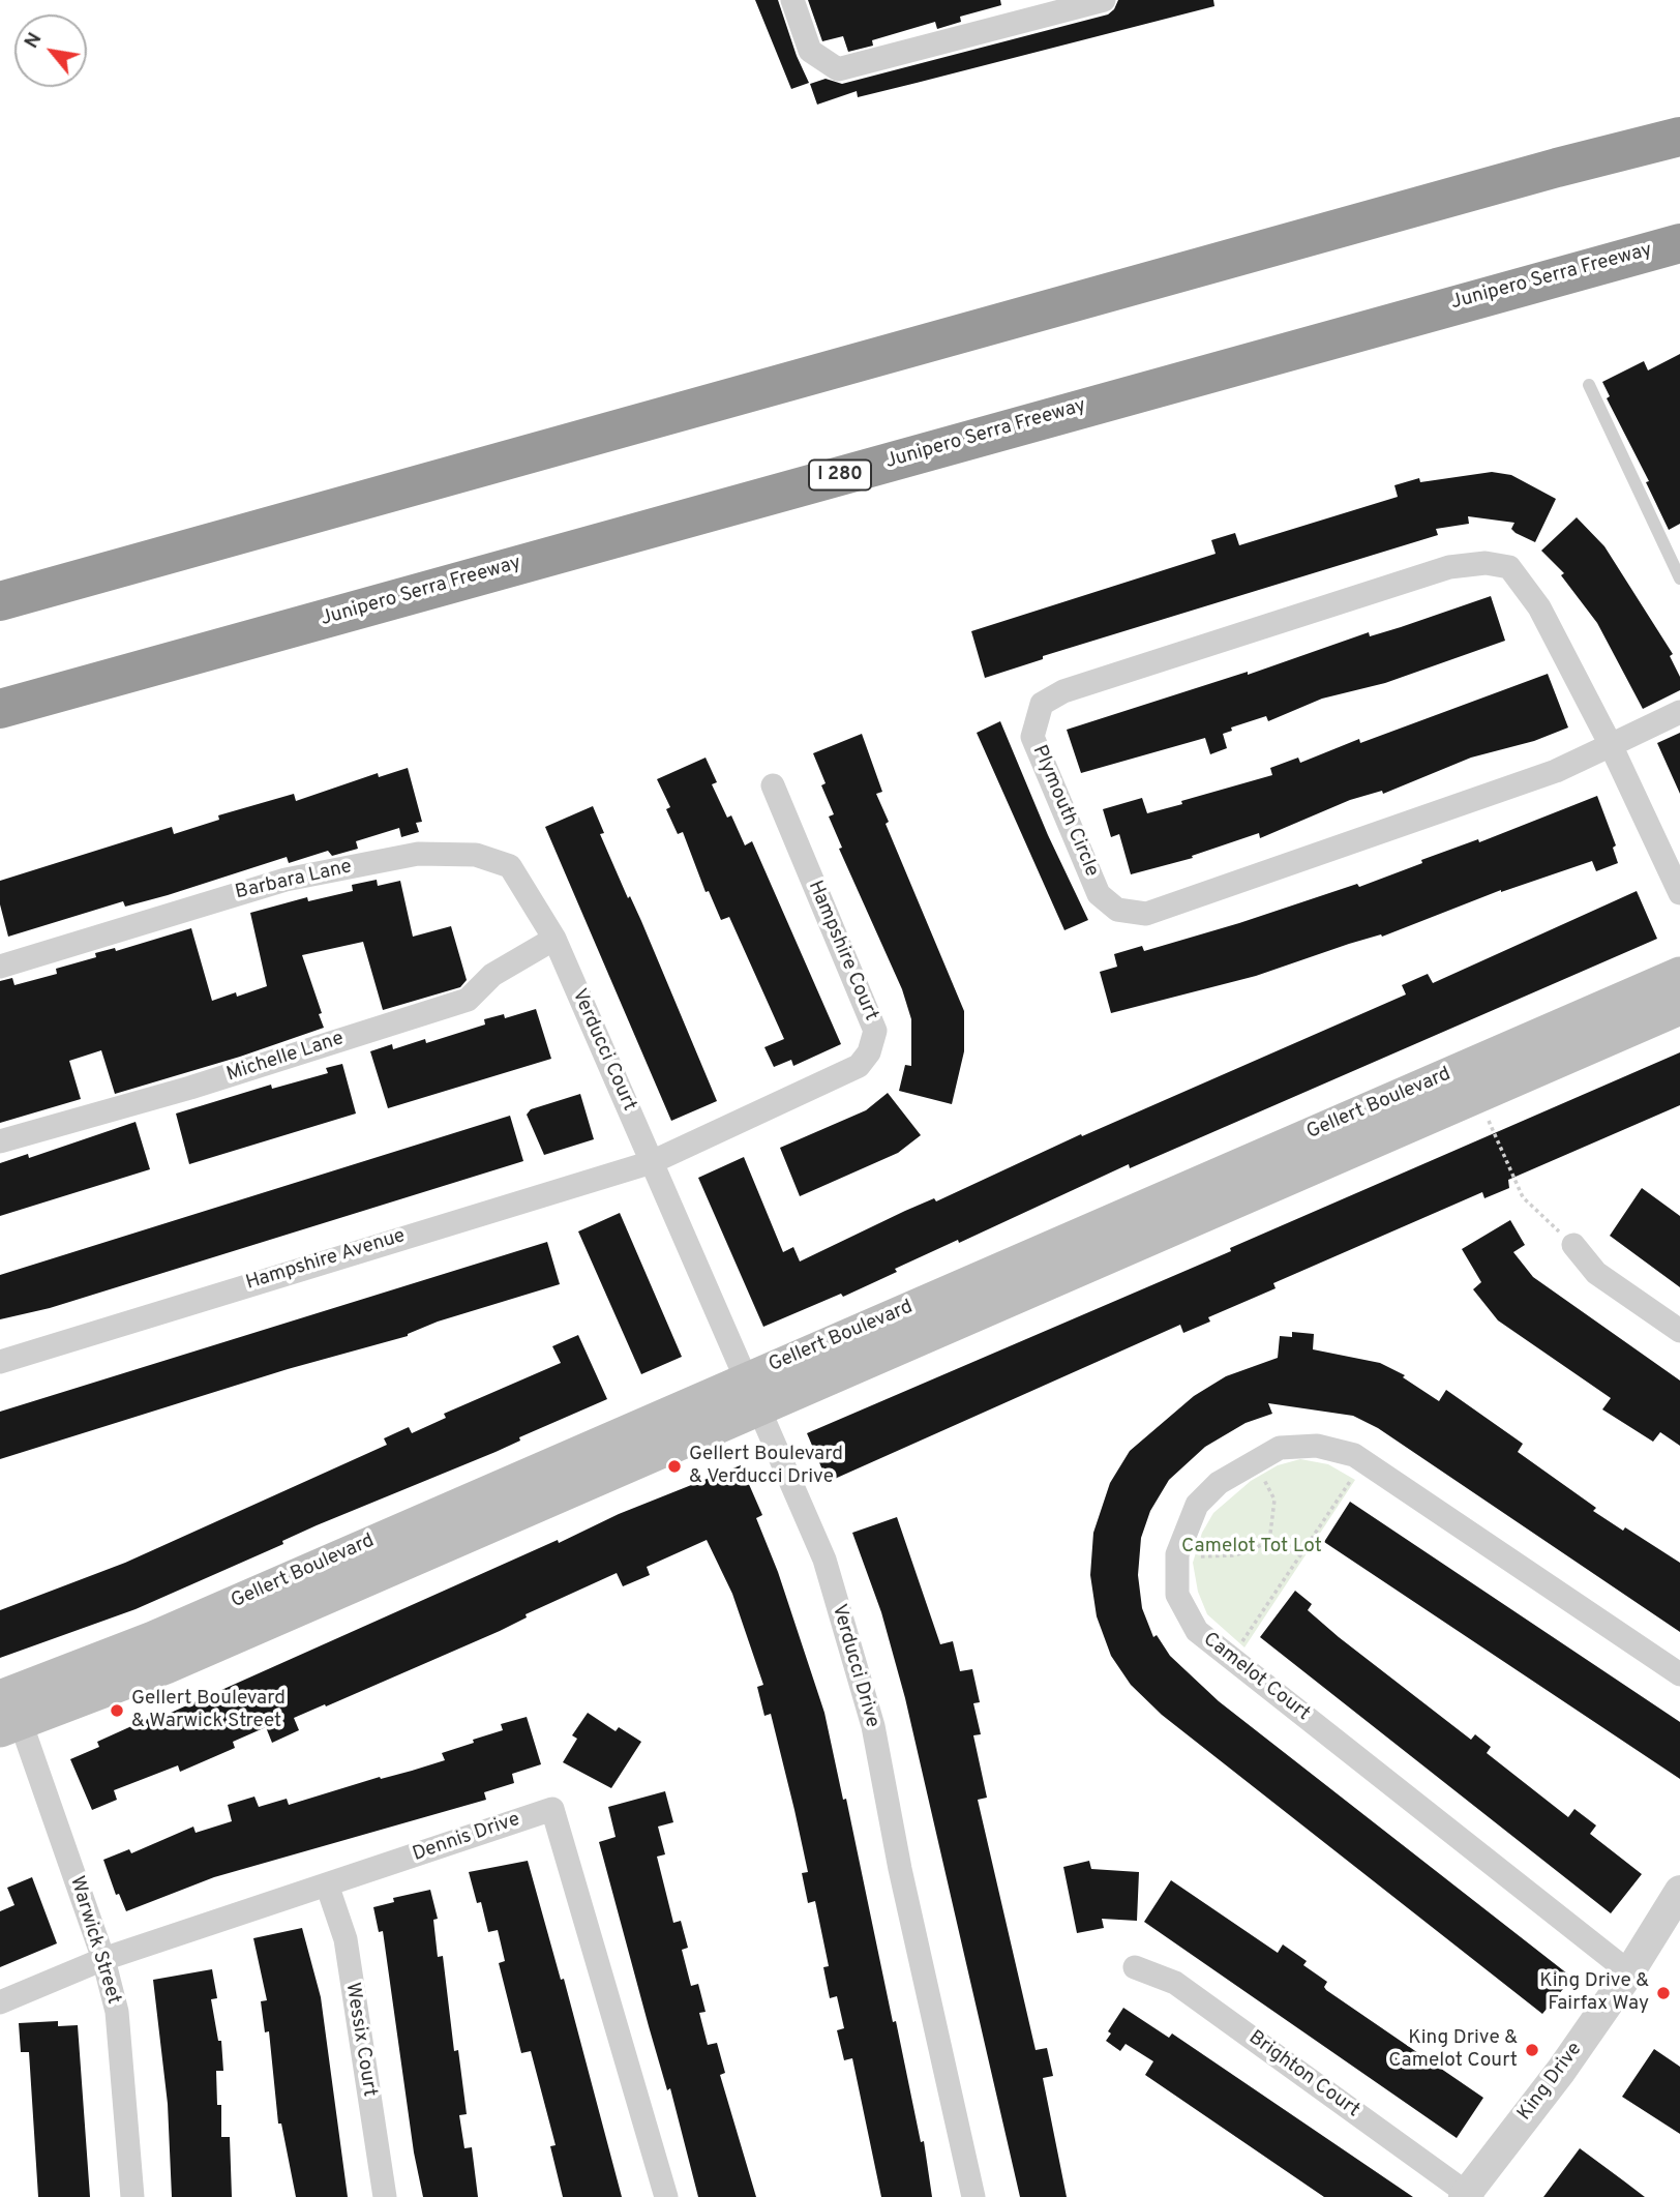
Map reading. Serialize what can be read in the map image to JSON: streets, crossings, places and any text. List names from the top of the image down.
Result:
{
  "streets": {
    "highway": ["Junipero Serra Freeway", "I 280"],
    "main road": ["Gellert Boulevard"],
    "street": [
      "Plymouth Circle",
      "Barbara Lane",
      "Hampshire Court",
      "Verducci Court",
      "Michelle Lane",
      "Hampshire Avenue",
      "Verducci Drive",
      "Camelot Court",
      "Dennis Drive",
      "Warwick Street",
      "Wessix Court",
      "Brighton Court",
      "King Drive"
    ]
  },
  "crossings": [
    ["Barbara Lane", "Verducci Court"],
    ["Barbara Lane", "Michelle Lane"],
    ["Hampshire Court", "Verducci Court"],
    ["Hampshire Court", "Hampshire Avenue"],
    ["Hampshire Court", "Verducci Drive"],
    ["Verducci Court", "Michelle Lane"],
    ["Verducci Court", "Hampshire Avenue"],
    ["Verducci Court", "Verducci Drive"],
    ["Gellert Boulevard", "Verducci Drive"],
    ["Gellert Boulevard", "Warwick Street"],
    ["Hampshire Avenue", "Verducci Drive"],
    ["Camelot Court", "King Drive"],
    ["Dennis Drive", "Warwick Street"],
    ["Dennis Drive", "Wessix Court"],
    ["Brighton Court", "King Drive"]
  ],
  "parks": ["Camelot Tot Lot"],
  "places": [
    "Gellert Boulevard & Verducci Drive",
    "Gellert Boulevard & Warwick Street",
    "King Drive & Fairfax Way",
    "King Drive & Camelot Court"
  ],
  "north": "top left"
}
